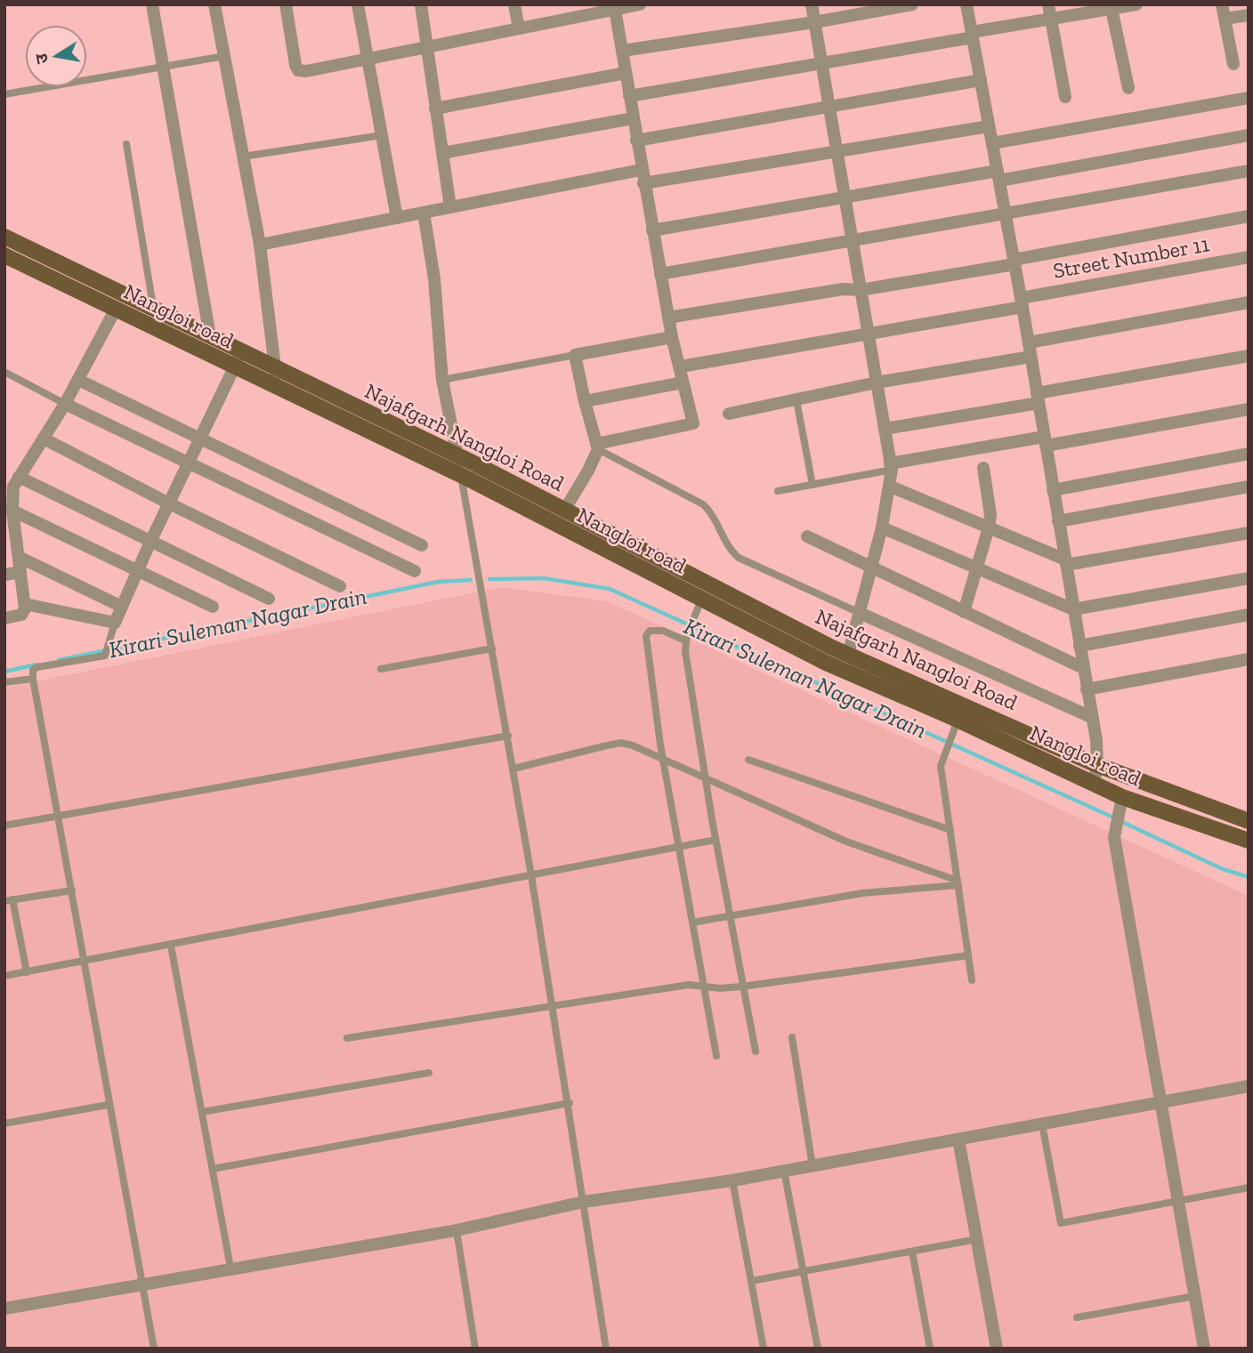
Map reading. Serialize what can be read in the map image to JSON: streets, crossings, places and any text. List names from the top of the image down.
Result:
{
  "streets": {
    "main road": ["Nangloi road", "Najafgarh Nangloi Road"],
    "street": ["Street Number 11"]
  },
  "water": ["Kirari Suleman Nagar Drain"],
  "north": "left"
}
